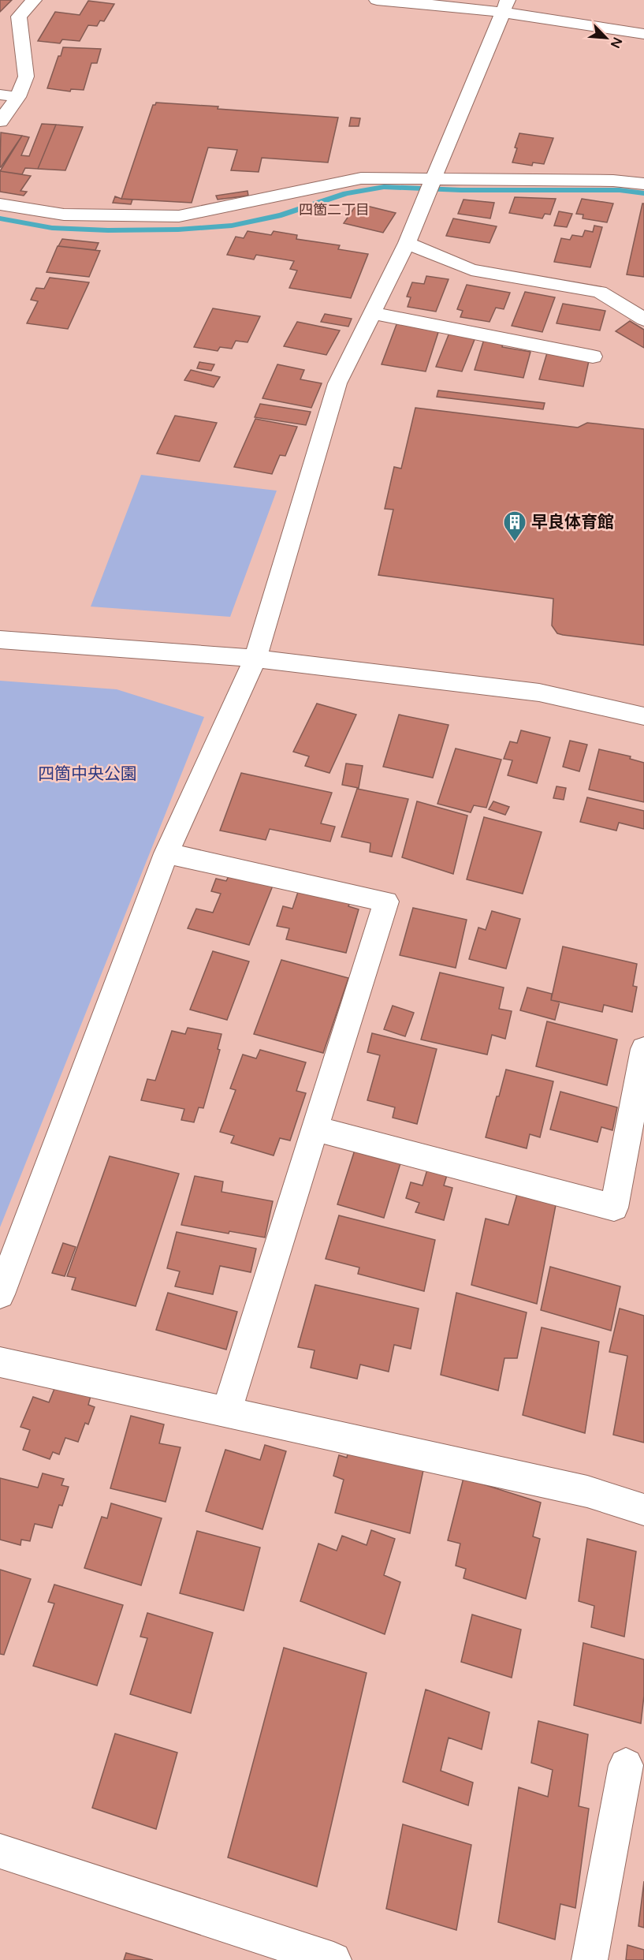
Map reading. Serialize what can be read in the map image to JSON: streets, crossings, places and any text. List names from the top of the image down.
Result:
{
  "districts": ["四箇二丁目"],
  "parks": ["四箇中央公園"],
  "places": {
    "building": ["早良体育館"]
  },
  "north": "bottom right"
}
